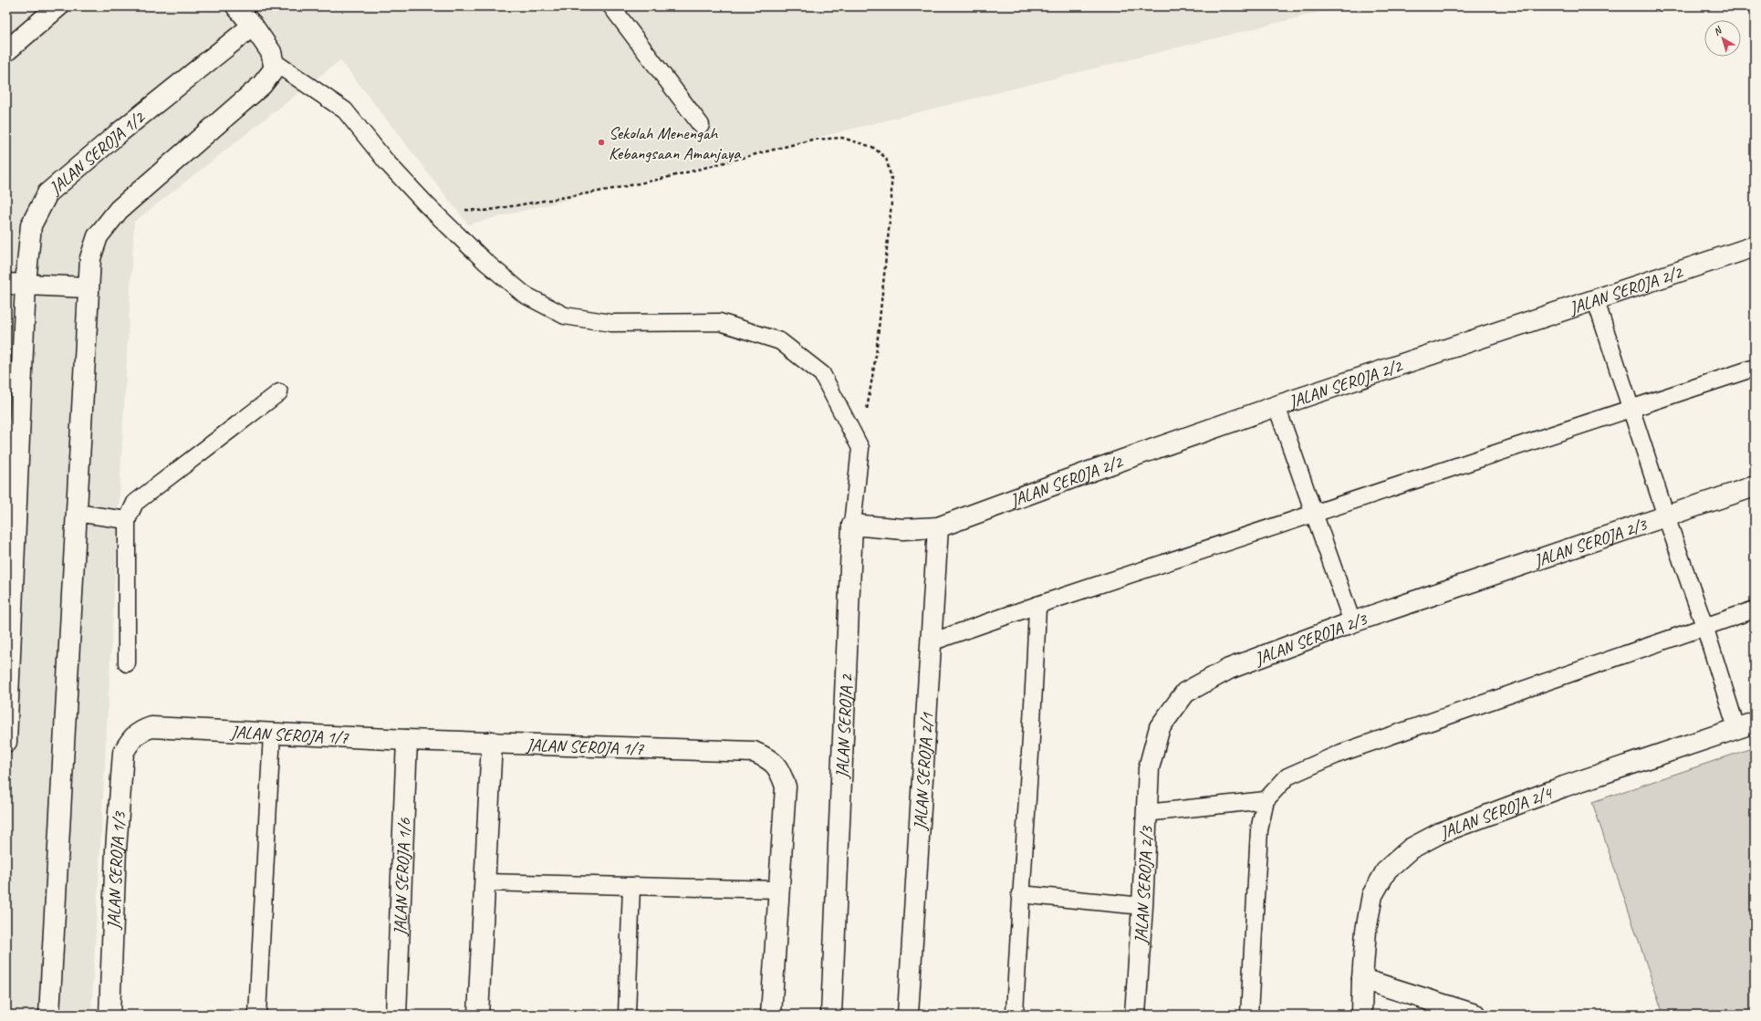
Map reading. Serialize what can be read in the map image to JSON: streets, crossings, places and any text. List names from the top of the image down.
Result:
{
  "streets": {
    "street": [
      "JALAN SEROJA 1/2",
      "JALAN SEROJA 2/2",
      "JALAN SEROJA 2/3",
      "JALAN SEROJA 2",
      "JALAN SEROJA 1/7",
      "JALAN SEROJA 2/1",
      "JALAN SEROJA 2/4",
      "JALAN SEROJA 1/3",
      "JALAN SEROJA 1/6"
    ]
  },
  "crossings": [
    ["JALAN SEROJA 2/2", "JALAN SEROJA 2/1"],
    ["JALAN SEROJA 1/7", "JALAN SEROJA 1/3"],
    ["JALAN SEROJA 1/7", "JALAN SEROJA 1/6"]
  ],
  "places": ["Sekolah Menengah Kebangsaan Amanjaya"],
  "north": "top left"
}
